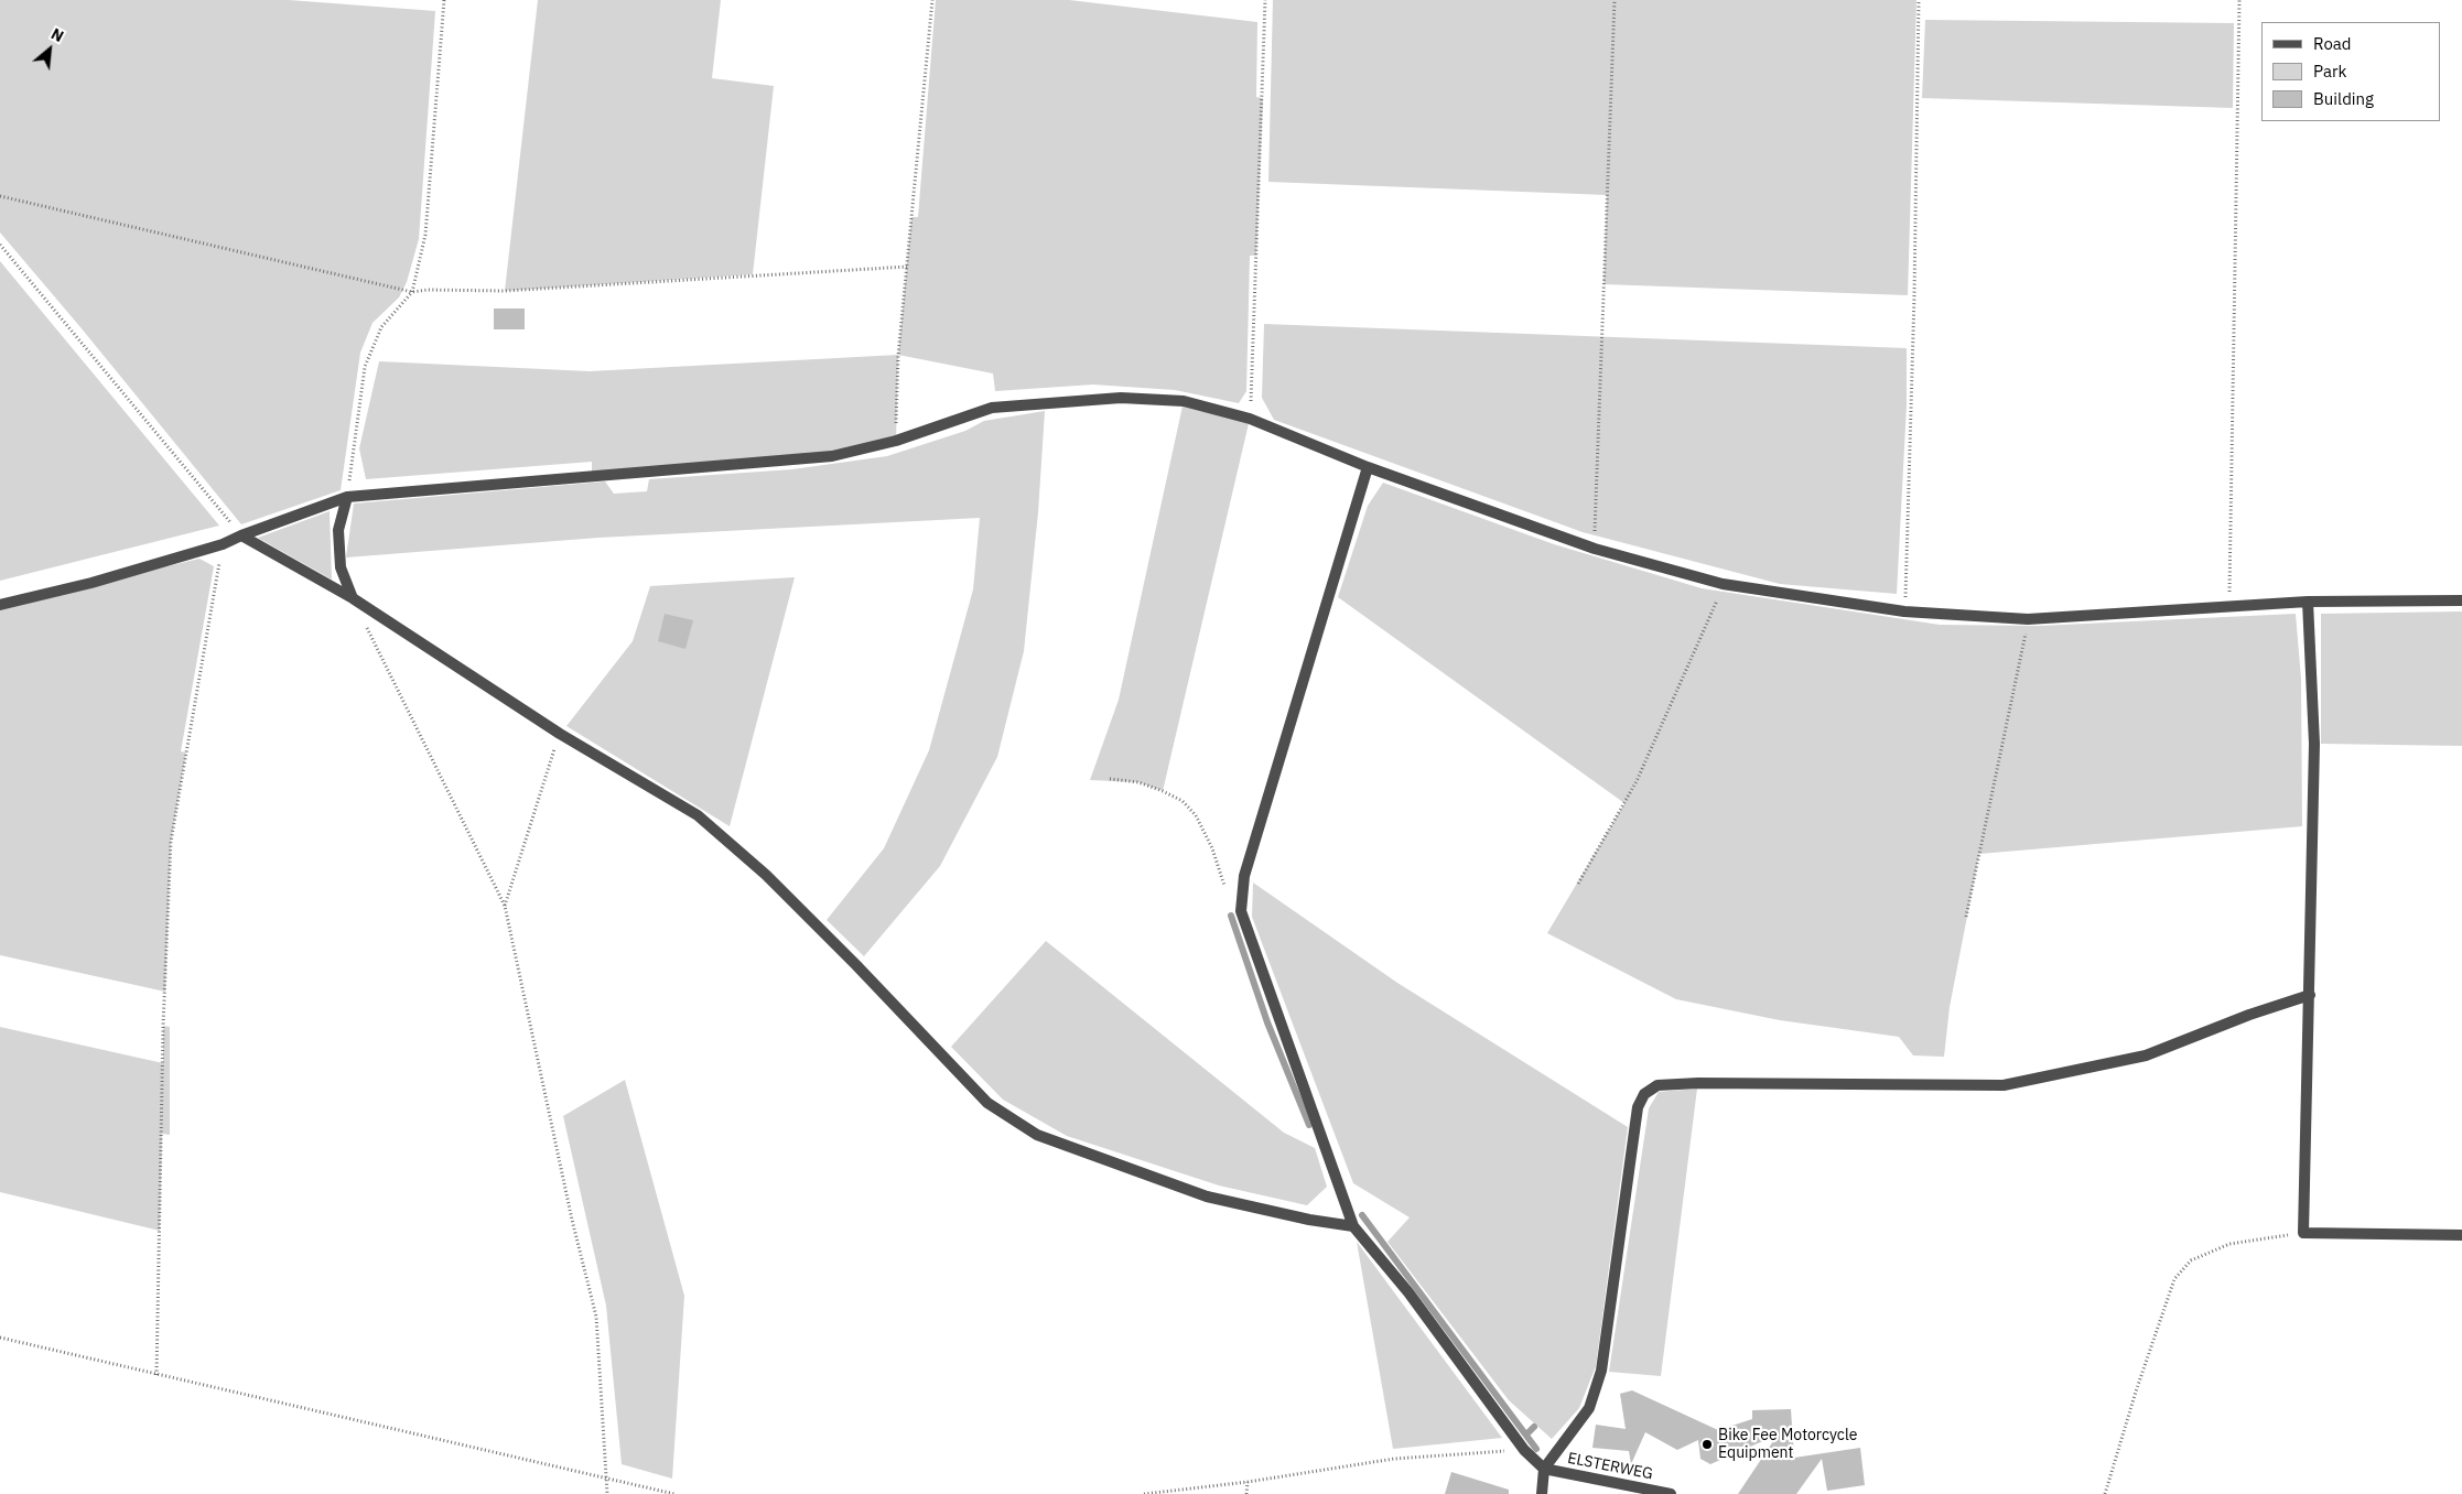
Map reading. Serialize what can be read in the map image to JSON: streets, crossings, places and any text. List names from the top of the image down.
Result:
{
  "streets": {
    "street": ["ELSTERWEG"]
  },
  "places": ["Bike Fee Motorcycle Equipment"],
  "legend": ["Road", "Park", "Building"],
  "north": "top right"
}
